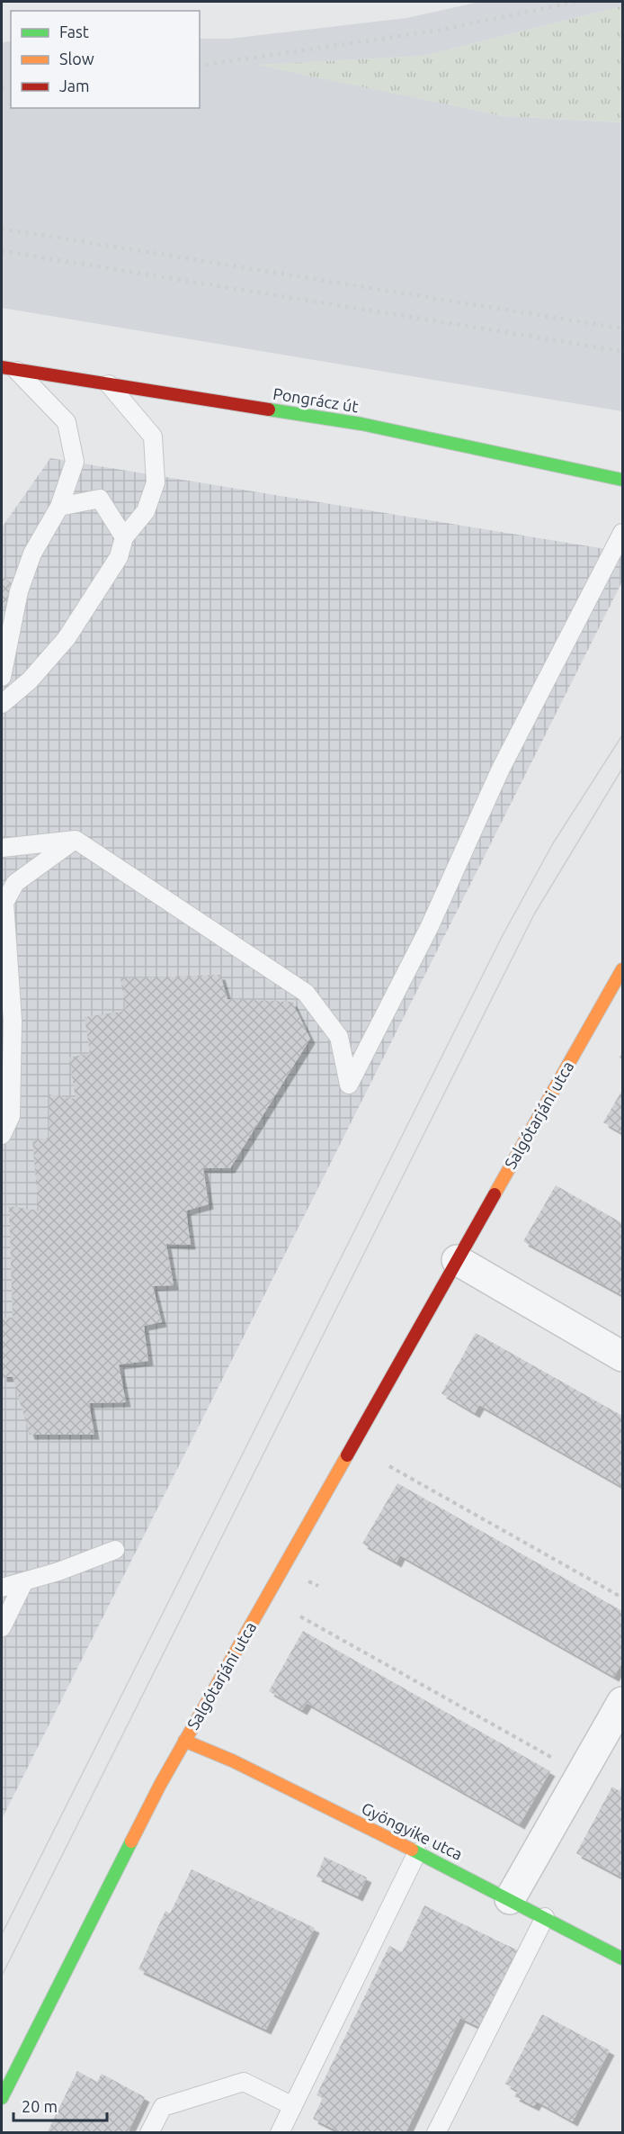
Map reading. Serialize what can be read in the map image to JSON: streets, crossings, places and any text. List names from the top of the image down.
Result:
{
  "streets": {
    "street": ["Pongrácz út", "Salgótarjáni utca", "Gyöngyike utca"]
  },
  "crossings": [
    ["Salgótarjáni utca", "Gyöngyike utca"]
  ],
  "legend": ["Fast", "Slow", "Jam"],
  "scale_bar": "20 m"
}
